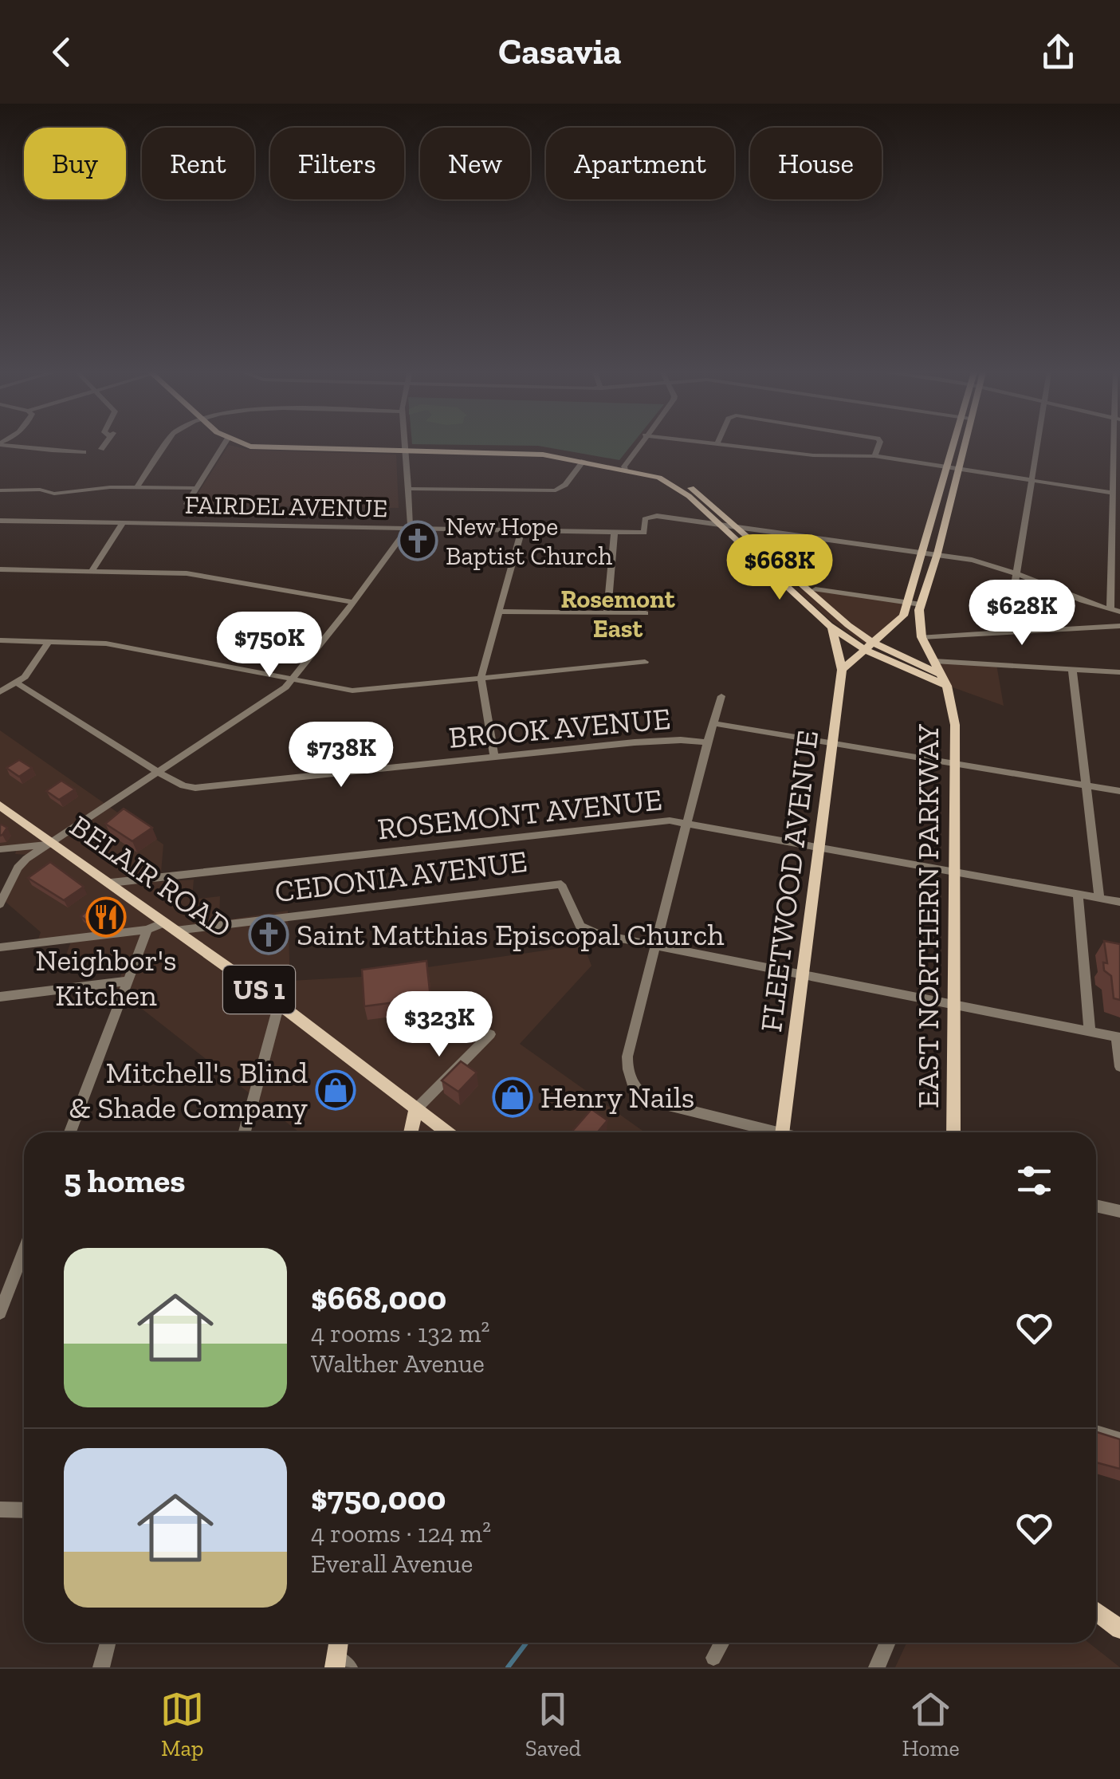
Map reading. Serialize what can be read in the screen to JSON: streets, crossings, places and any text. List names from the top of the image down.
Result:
{
  "streets": {
    "main road": [
      "BELAIR ROAD",
      "FLEETWOOD AVENUE",
      "EAST NORTHERN PARKWAY",
      "US 1"
    ],
    "street": [
      "FAIRDEL AVENUE",
      "BROOK AVENUE",
      "ROSEMONT AVENUE",
      "CEDONIA AVENUE"
    ]
  },
  "crossings": [
    ["FAIRDEL AVENUE", "EAST NORTHERN PARKWAY"],
    ["BROOK AVENUE", "FLEETWOOD AVENUE"],
    ["BROOK AVENUE", "EAST NORTHERN PARKWAY"],
    ["ROSEMONT AVENUE", "BELAIR ROAD"],
    ["ROSEMONT AVENUE", "FLEETWOOD AVENUE"],
    ["ROSEMONT AVENUE", "EAST NORTHERN PARKWAY"],
    ["BELAIR ROAD", "CEDONIA AVENUE"],
    ["CEDONIA AVENUE", "FLEETWOOD AVENUE"],
    ["CEDONIA AVENUE", "EAST NORTHERN PARKWAY"]
  ],
  "districts": ["Rosemont East"],
  "places": {
    "church": ["New Hope Baptist Church", "Saint Matthias Episcopal Church"],
    "restaurant": ["Neighbor's Kitchen"],
    "shop": ["Mitchell's Blind & Shade Company", "Henry Nails"]
  },
  "page": {
    "header": "Casavia",
    "chip": [
      "Buy",
      "Rent",
      "Filters",
      "New",
      "Apartment",
      "House"
    ],
    "price": [
      "$668K",
      "$628K",
      "$750K",
      "$738K",
      "$323K"
    ],
    "heading": "5 homes",
    "list": [
      {
        "name": "$668,000",
        "note": "4 rooms · 132 m² · Walther Avenue"
      },
      {
        "name": "$750,000",
        "note": "4 rooms · 124 m² · Everall Avenue"
      }
    ],
    "tabs": ["Map", "Saved", "Home"]
  }
}
